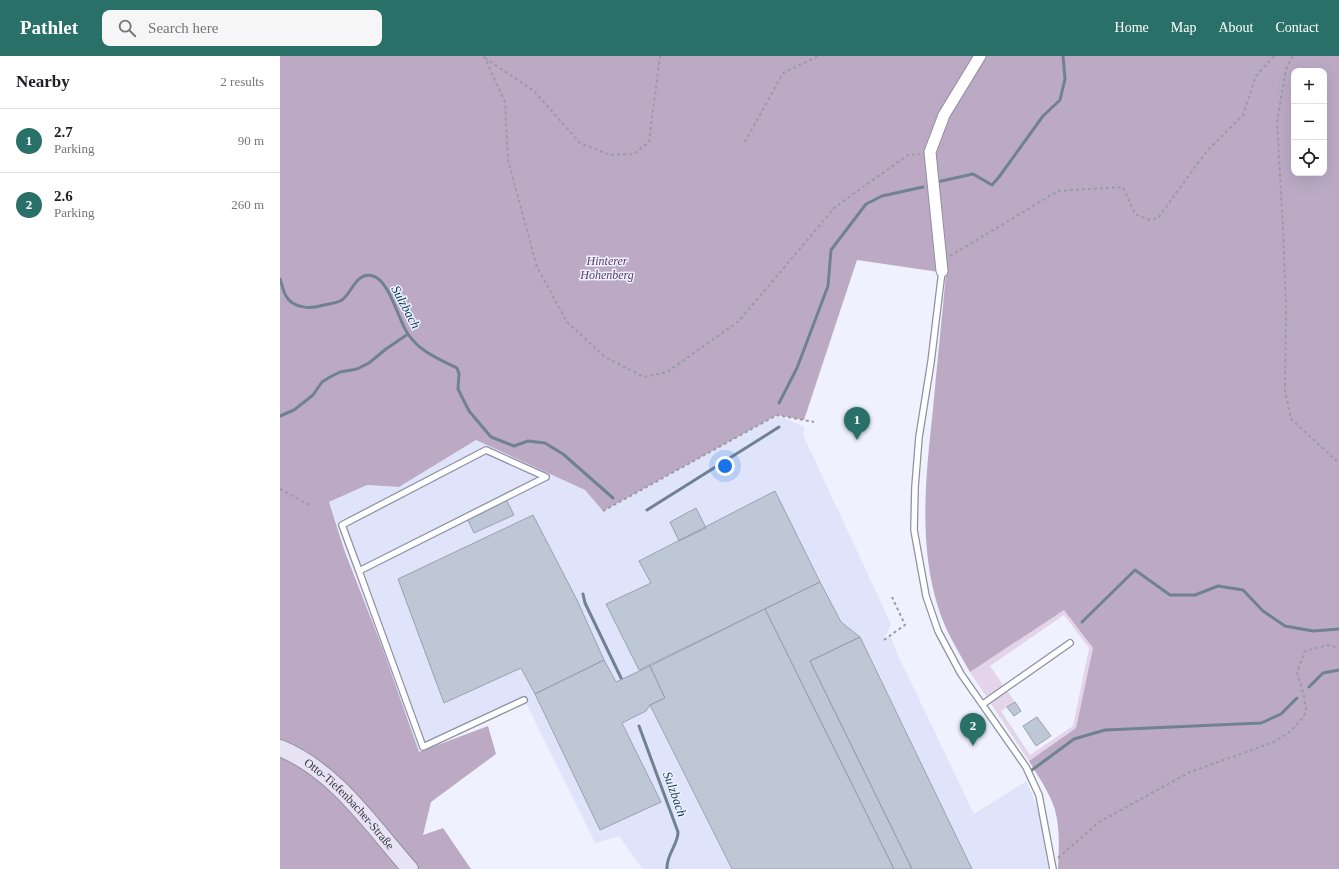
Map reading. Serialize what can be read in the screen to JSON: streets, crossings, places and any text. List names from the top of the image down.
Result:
{
  "streets": {
    "street": ["Otto-Tiefenbacher-Straße"]
  },
  "water": ["Sulzbach"],
  "parks": ["Hinterer Hohenberg"],
  "page": {
    "header": "Pathlet",
    "search": "Search here",
    "nav": [
      "Home",
      "Map",
      "About",
      "Contact"
    ],
    "heading": ["Nearby", "2 results"],
    "map_buttons": ["+", "−"],
    "list": [
      {
        "mark": "1",
        "name": "2.7",
        "note": "Parking",
        "value": "90 m"
      },
      {
        "mark": "2",
        "name": "2.6",
        "note": "Parking",
        "value": "260 m"
      }
    ],
    "pins": ["1", "2"]
  }
}
